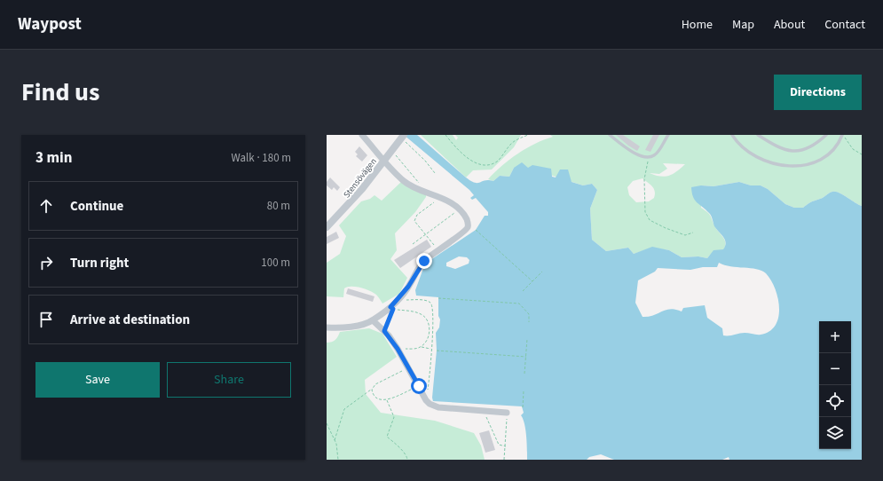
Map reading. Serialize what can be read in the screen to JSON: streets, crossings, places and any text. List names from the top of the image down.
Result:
{
  "streets": {
    "street": ["Stensövägen"]
  },
  "page": {
    "header": "Waypost",
    "nav": [
      "Home",
      "Map",
      "About",
      "Contact"
    ],
    "title": "Find us",
    "buttons": [
      "Directions",
      ["Save", "Share"]
    ],
    "heading": ["3 min", "Walk · 180 m"],
    "list": [
      ["Continue", "80 m"],
      ["Turn right", "100 m"],
      "Arrive at destination"
    ],
    "map_buttons": ["+", "−"]
  }
}
